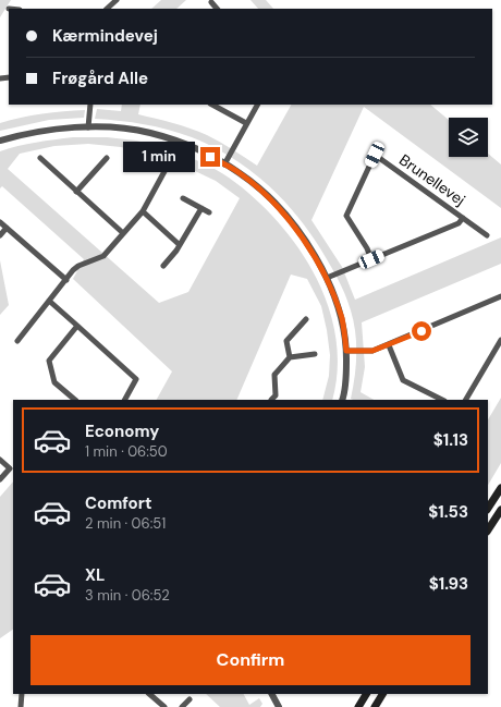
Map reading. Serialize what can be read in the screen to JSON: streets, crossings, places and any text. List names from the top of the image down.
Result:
{
  "streets": {
    "street": ["Brunellevej"]
  },
  "page": {
    "banner": ["Kærmindevej", "Frøgård Alle"],
    "bubble": "1 min",
    "list": [
      {
        "name": "Economy",
        "note": "1 min · 06:50",
        "value": "$1.13"
      },
      {
        "name": "Comfort",
        "note": "2 min · 06:51",
        "value": "$1.53"
      },
      {
        "name": "XL",
        "note": "3 min · 06:52",
        "value": "$1.93"
      }
    ],
    "buttons": "Confirm"
  }
}
